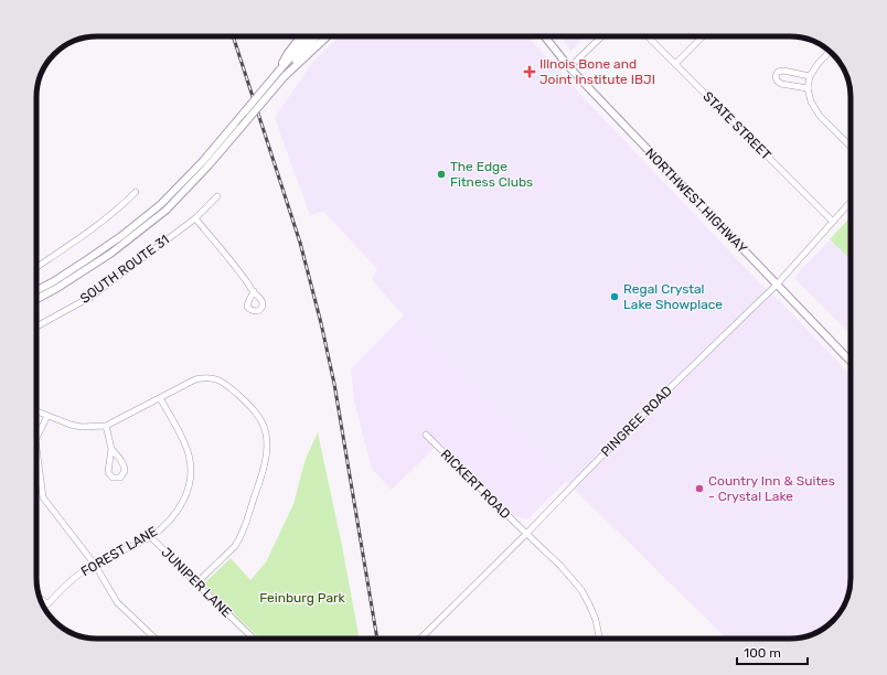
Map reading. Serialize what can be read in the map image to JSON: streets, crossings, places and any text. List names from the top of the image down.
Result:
{
  "streets": {
    "main road": ["NORTHWEST HIGHWAY"],
    "street": [
      "STATE STREET",
      "SOUTH ROUTE 31",
      "PINGREE ROAD",
      "RICKERT ROAD",
      "FOREST LANE",
      "JUNIPER LANE"
    ]
  },
  "crossings": [
    ["STATE STREET", "PINGREE ROAD"],
    ["NORTHWEST HIGHWAY", "PINGREE ROAD"],
    ["PINGREE ROAD", "RICKERT ROAD"],
    ["FOREST LANE", "JUNIPER LANE"]
  ],
  "parks": ["Feinburg Park"],
  "places": {
    "health": ["Illnois Bone and Joint Institute IBJI"],
    "other": ["The Edge Fitness Clubs", "Regal Crystal Lake Showplace", "Country Inn & Suites - Crystal Lake"]
  },
  "scale_bar": "100 m"
}
